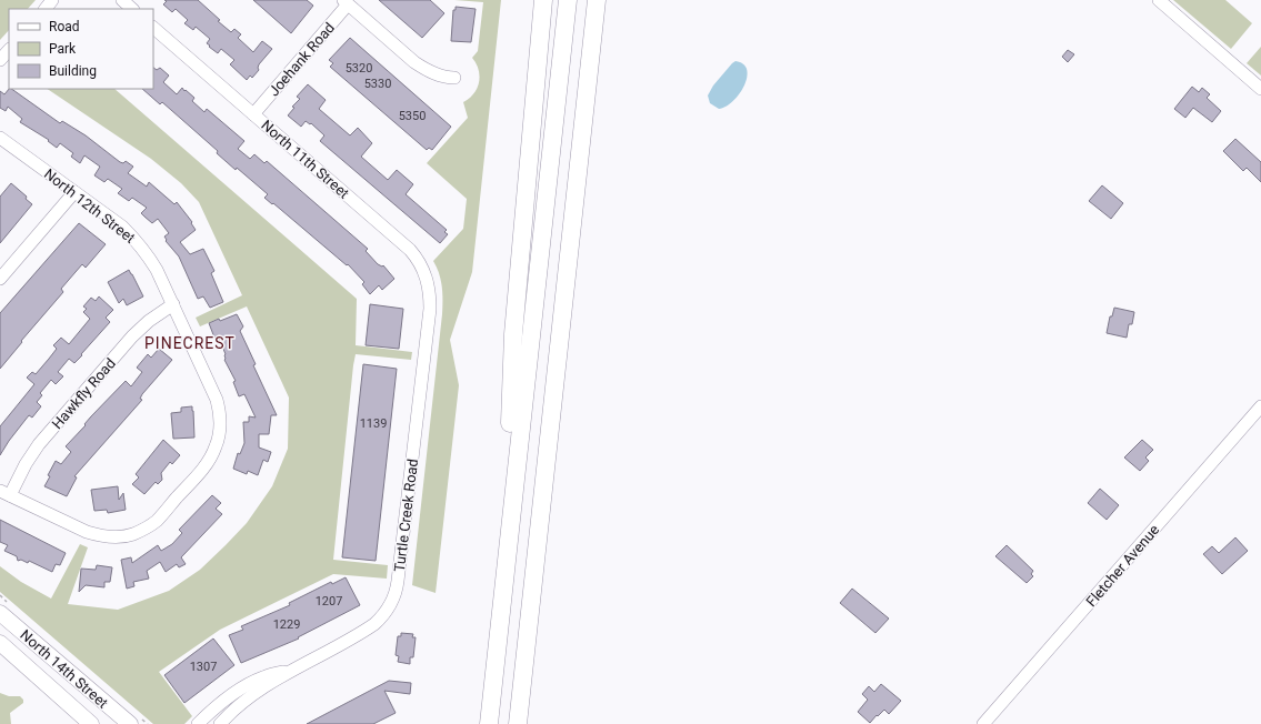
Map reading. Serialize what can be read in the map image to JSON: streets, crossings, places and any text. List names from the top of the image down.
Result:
{
  "streets": {
    "main road": ["North 14th Street"],
    "street": [
      "Joehank Road",
      "North 11th Street",
      "North 12th Street",
      "Hawkfly Road",
      "Turtle Creek Road",
      "Fletcher Avenue"
    ]
  },
  "crossings": [
    ["Joehank Road", "North 11th Street"],
    ["North 11th Street", "Turtle Creek Road"],
    ["North 12th Street", "Hawkfly Road"]
  ],
  "districts": ["PINECREST"],
  "house_numbers": [
    "5320",
    "5330",
    "5350",
    "1139",
    "1207",
    "1229",
    "1307"
  ],
  "legend": ["Road", "Park", "Building"]
}
